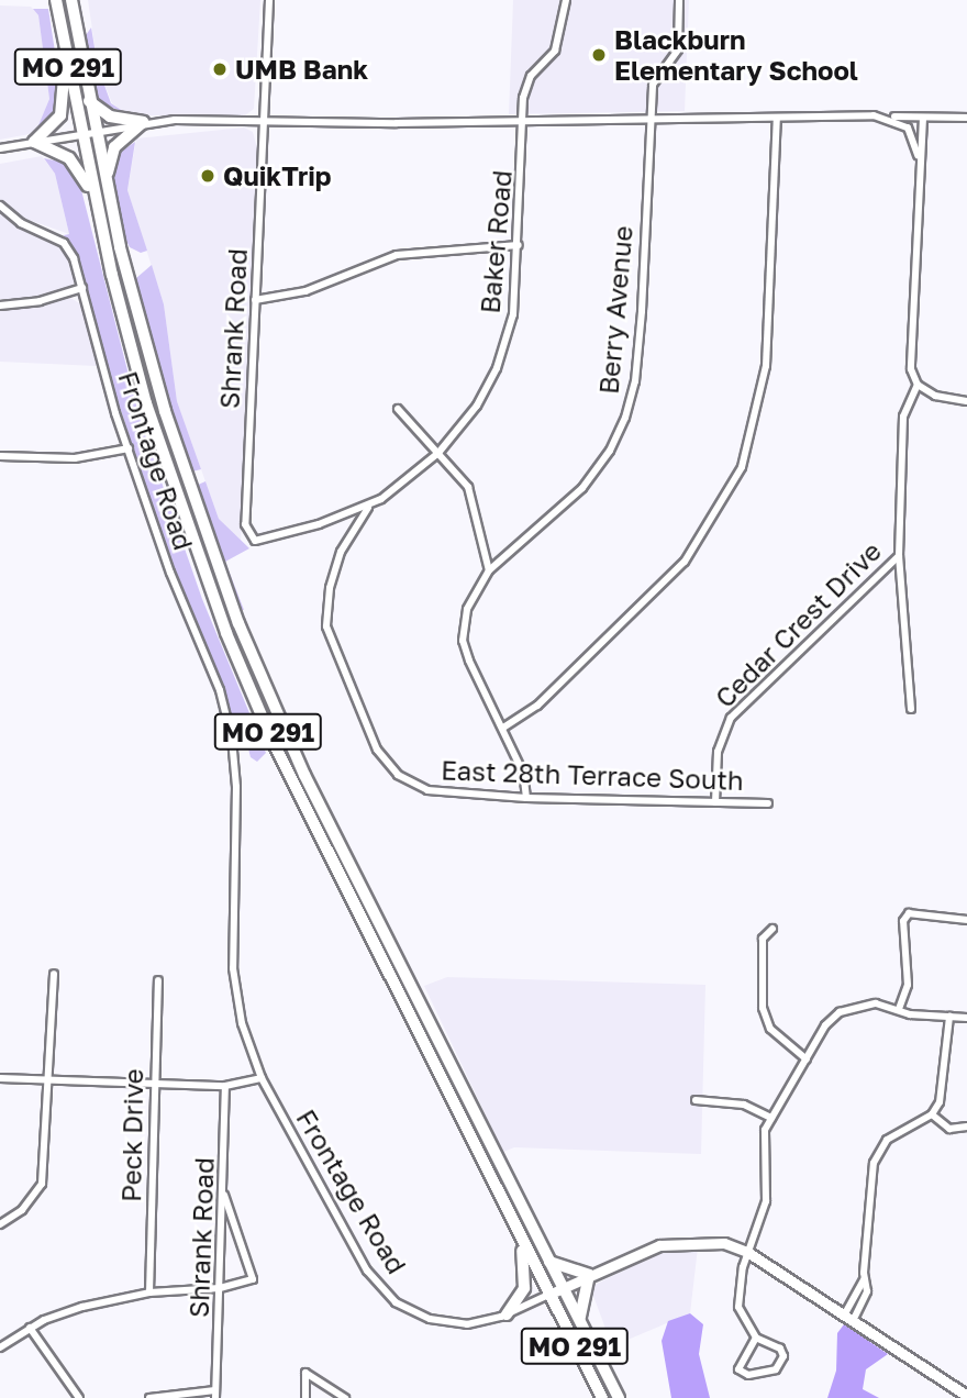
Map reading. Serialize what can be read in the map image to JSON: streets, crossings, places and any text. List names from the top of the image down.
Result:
{
  "streets": {
    "highway": ["MO 291"],
    "street": [
      "Baker Road",
      "Berry Avenue",
      "Shrank Road",
      "Frontage Road",
      "Cedar Crest Drive",
      "East 28th Terrace South",
      "Peck Drive"
    ]
  },
  "crossings": [
    ["MO 291", "Frontage Road"],
    ["Baker Road", "Shrank Road"],
    ["Baker Road", "East 28th Terrace South"],
    ["Berry Avenue", "East 28th Terrace South"],
    ["Cedar Crest Drive", "East 28th Terrace South"]
  ],
  "places": ["Blackburn Elementary School", "UMB Bank", "QuikTrip"]
}
